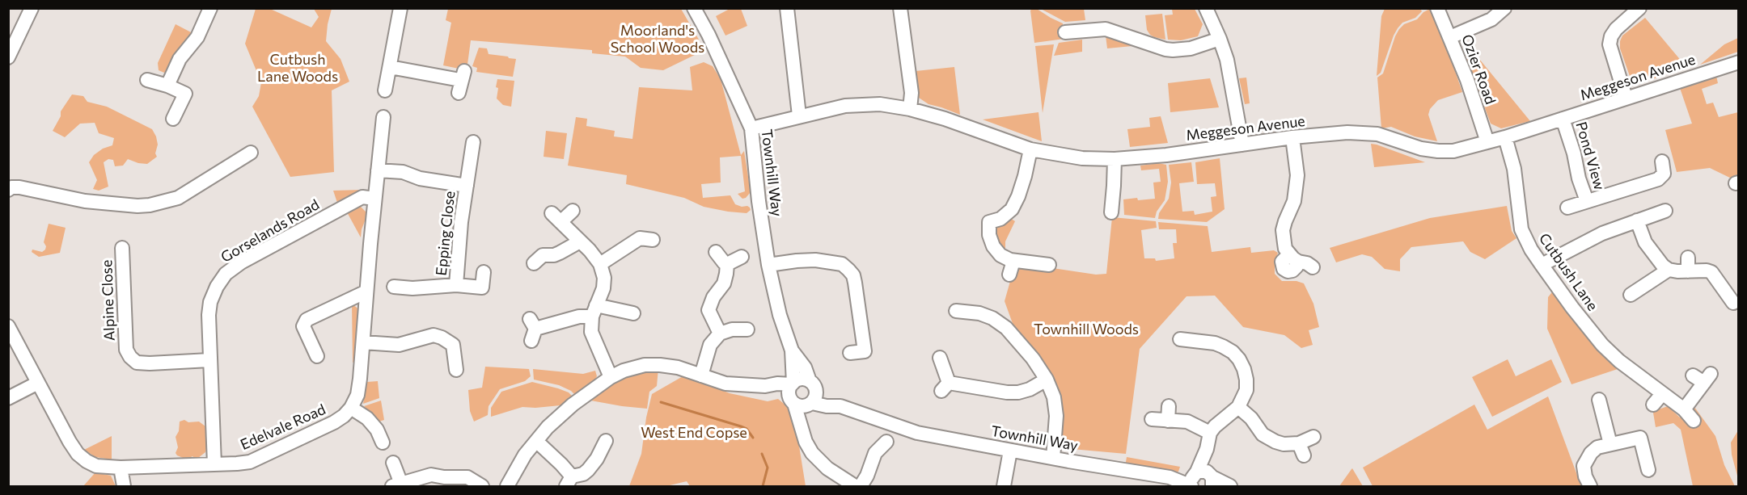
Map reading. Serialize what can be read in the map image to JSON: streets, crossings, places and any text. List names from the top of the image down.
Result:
{
  "streets": {
    "street": [
      "Ozier Road",
      "Meggeson Avenue",
      "Pond View",
      "Townhill Way",
      "Gorselands Road",
      "Epping Close",
      "Cutbush Lane",
      "Alpine Close",
      "Edelvale Road"
    ]
  },
  "crossings": [
    ["Ozier Road", "Meggeson Avenue"],
    ["Meggeson Avenue", "Pond View"],
    ["Meggeson Avenue", "Townhill Way"],
    ["Meggeson Avenue", "Cutbush Lane"],
    ["Gorselands Road", "Alpine Close"],
    ["Gorselands Road", "Edelvale Road"]
  ],
  "parks": [
    "Moorland's School Woods",
    "Cutbush Lane Woods",
    "Townhill Woods",
    "West End Copse"
  ]
}
